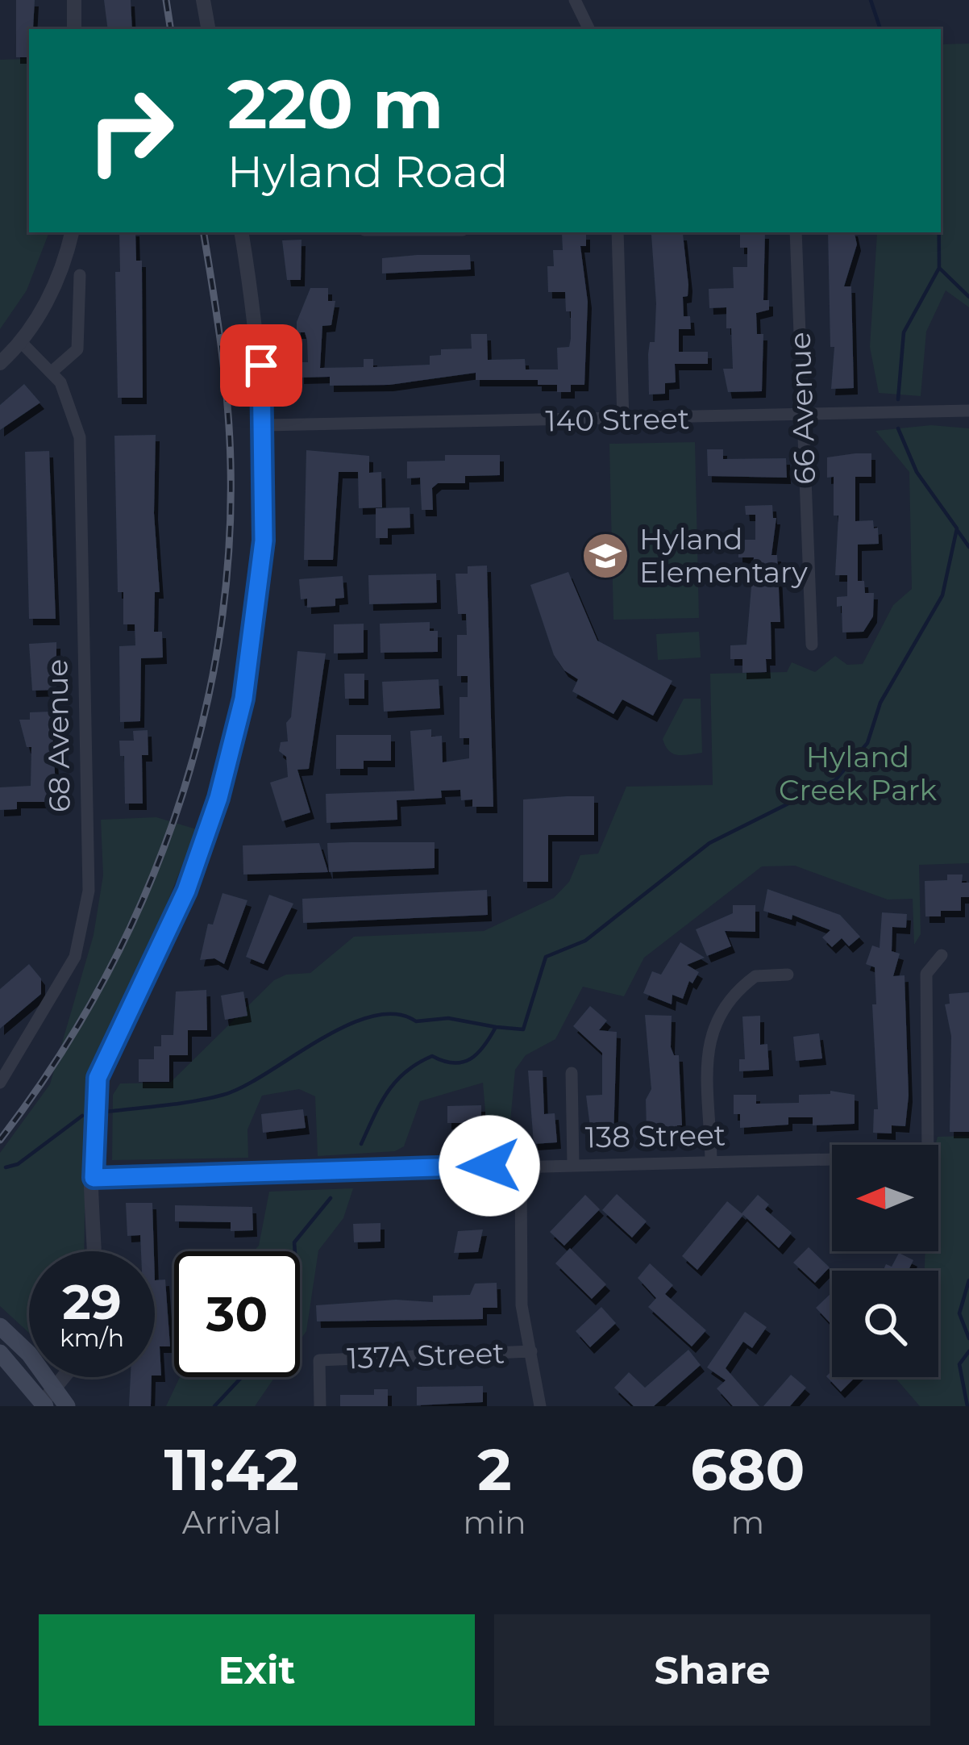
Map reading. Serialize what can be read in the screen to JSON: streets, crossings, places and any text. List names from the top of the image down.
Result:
{
  "streets": {
    "street": [
      "66 Avenue",
      "140 Street",
      "68 Avenue",
      "138 Street",
      "137A Street"
    ]
  },
  "crossings": [
    ["66 Avenue", "140 Street"]
  ],
  "parks": ["Hyland Creek Park"],
  "places": {
    "school or university": ["Hyland Elementary"]
  },
  "north": "left",
  "page": {
    "turn": ["220 m", "Hyland Road"],
    "speed": "29 km/h",
    "limit": "30",
    "eta": [
      "11:42",
      "Arrival",
      "2",
      "min",
      "680",
      "m"
    ],
    "buttons": ["Exit", "Share"]
  }
}
